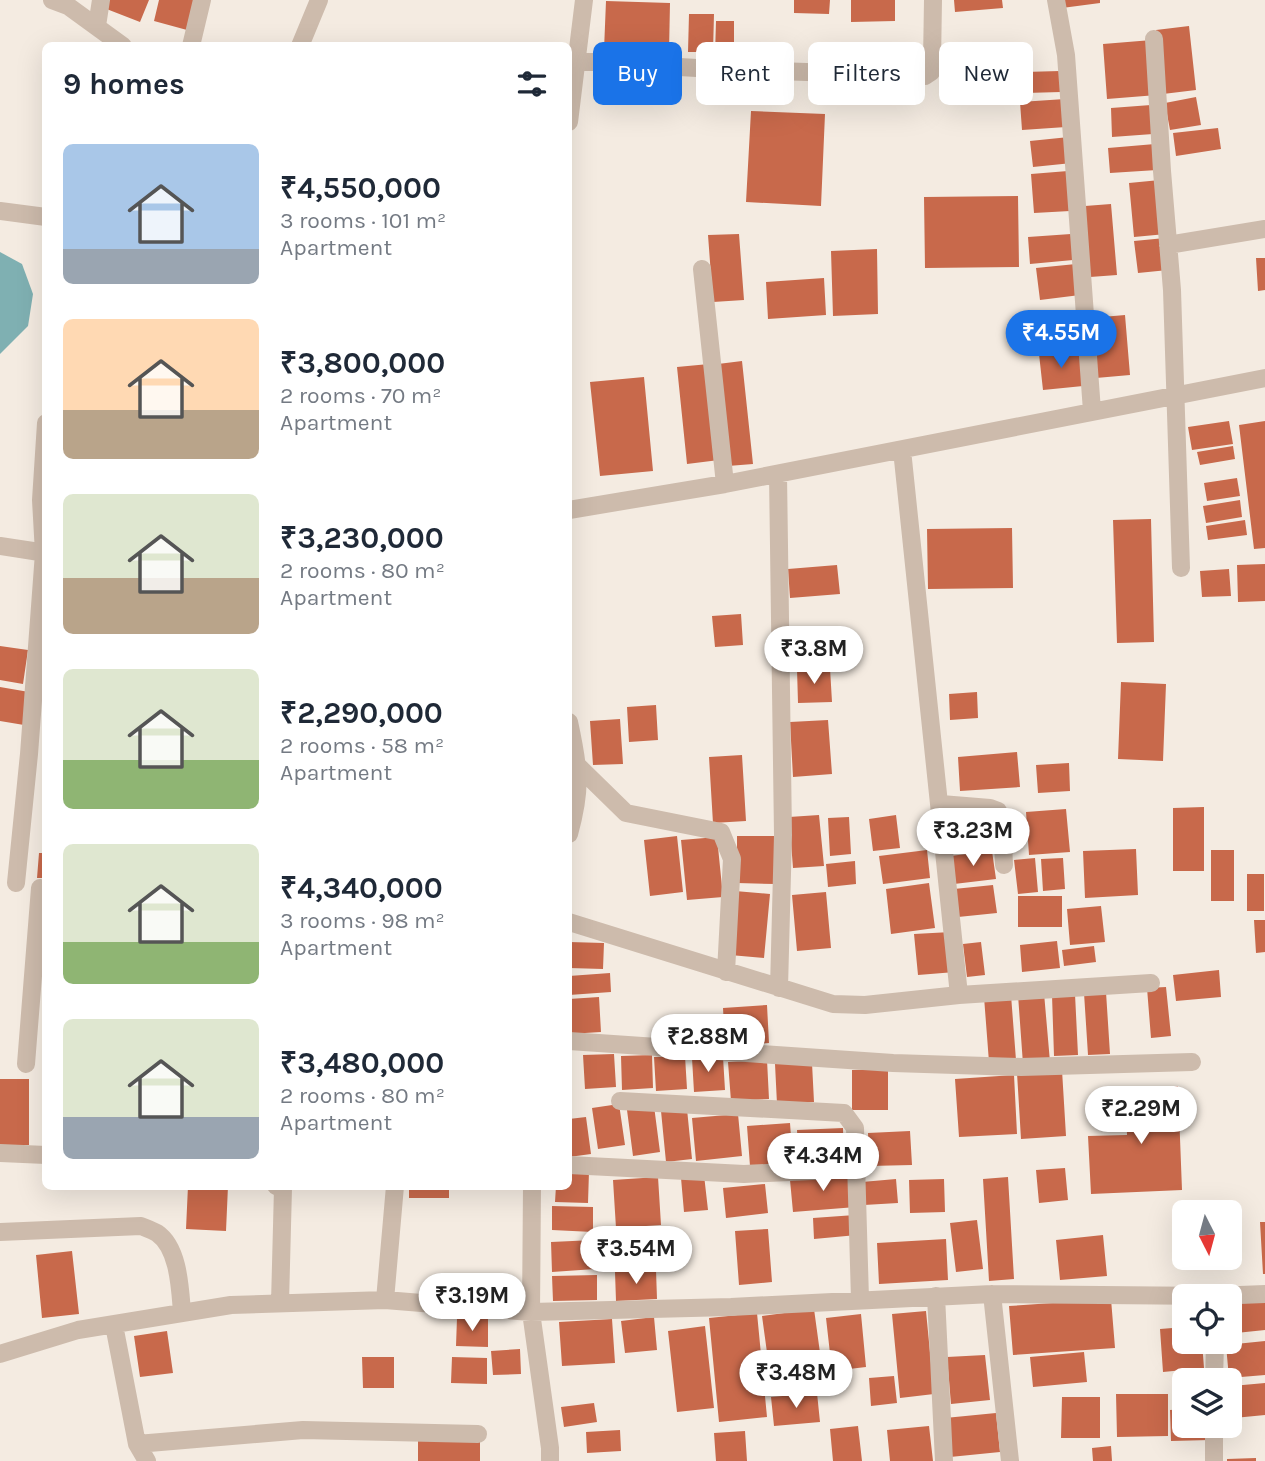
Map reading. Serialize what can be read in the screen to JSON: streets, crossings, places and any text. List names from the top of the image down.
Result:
{
  "north": "bottom",
  "page": {
    "chip": [
      "Buy",
      "Rent",
      "Filters",
      "New"
    ],
    "heading": "9 homes",
    "list": [
      {
        "name": "₹4,550,000",
        "note": "3 rooms · 101 m² · Apartment"
      },
      {
        "name": "₹3,800,000",
        "note": "2 rooms · 70 m² · Apartment"
      },
      {
        "name": "₹3,230,000",
        "note": "2 rooms · 80 m² · Apartment"
      },
      {
        "name": "₹2,290,000",
        "note": "2 rooms · 58 m² · Apartment"
      },
      {
        "name": "₹4,340,000",
        "note": "3 rooms · 98 m² · Apartment"
      },
      {
        "name": "₹3,480,000",
        "note": "2 rooms · 80 m² · Apartment"
      }
    ],
    "price": [
      "₹4.55M",
      "₹3.8M",
      "₹3.23M",
      "₹2.88M",
      "₹2.29M",
      "₹4.34M",
      "₹3.54M",
      "₹3.19M",
      "₹3.48M"
    ]
  }
}
